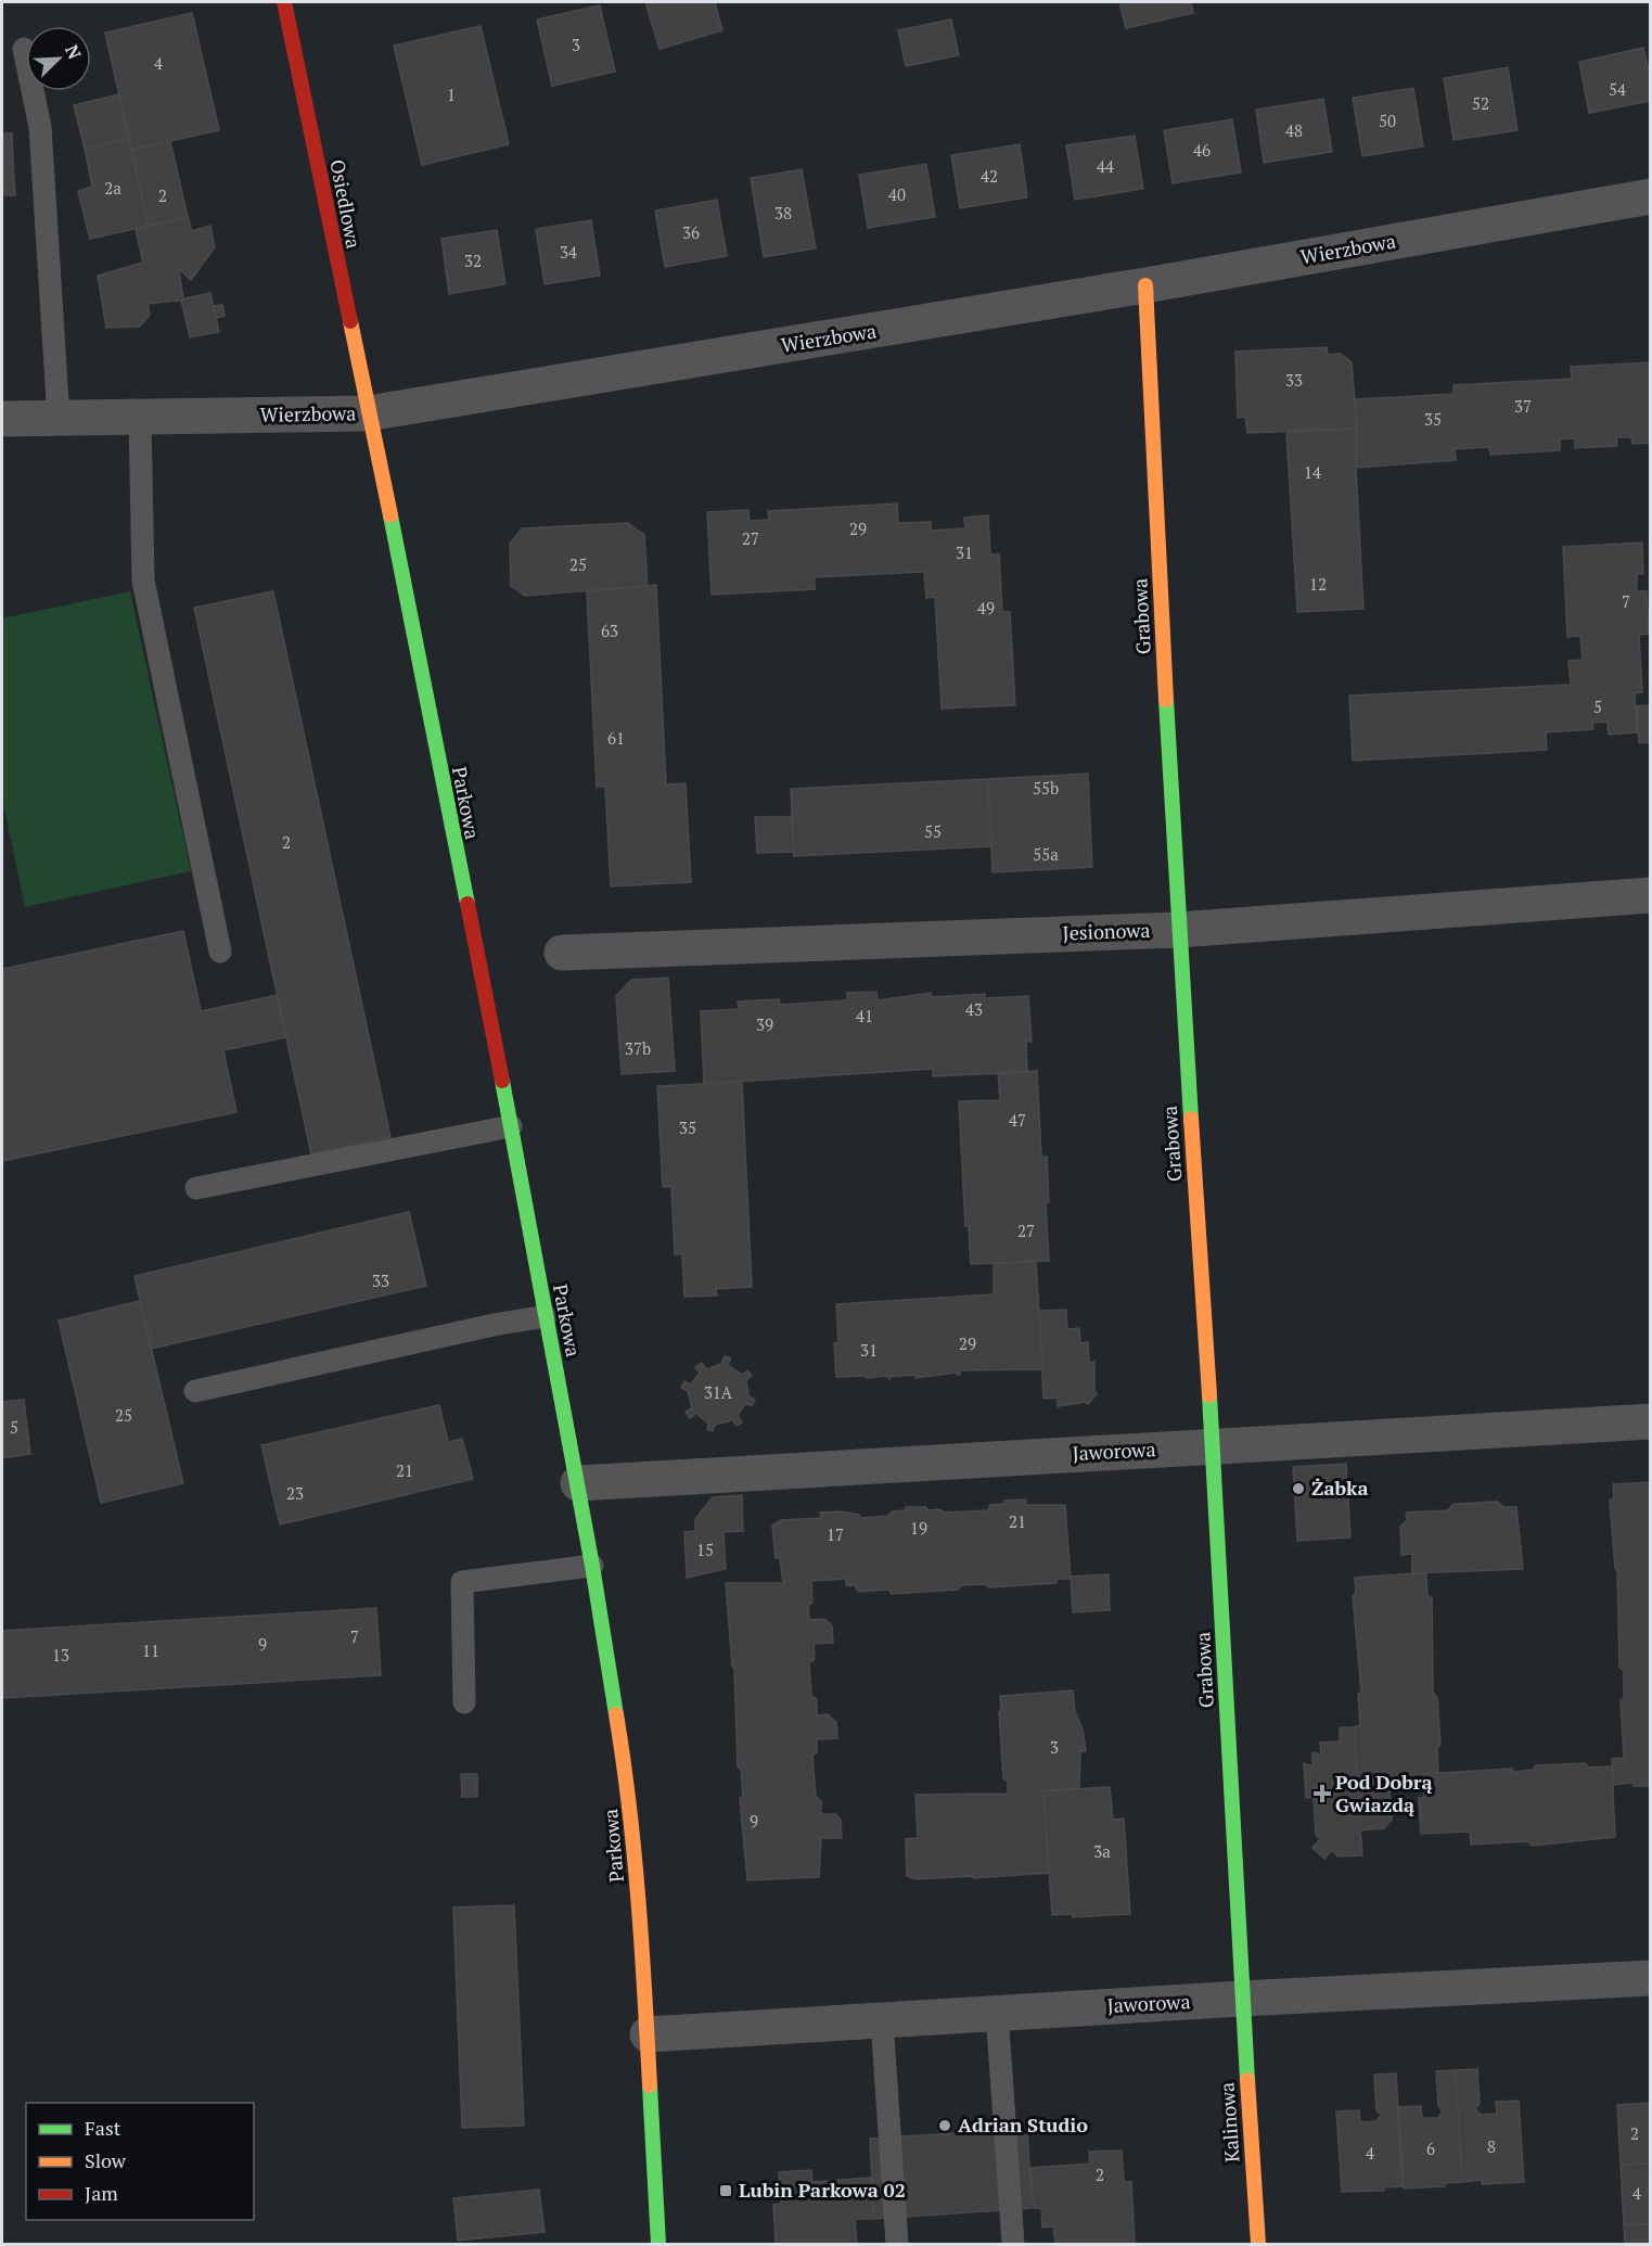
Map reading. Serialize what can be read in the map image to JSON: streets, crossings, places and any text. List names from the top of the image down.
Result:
{
  "streets": {
    "street": [
      "Osiedlowa",
      "Wierzbowa",
      "Grabowa",
      "Parkowa",
      "Jesionowa",
      "Jaworowa",
      "Kalinowa"
    ]
  },
  "crossings": [
    ["Osiedlowa", "Wierzbowa"],
    ["Osiedlowa", "Parkowa"],
    ["Wierzbowa", "Grabowa"],
    ["Wierzbowa", "Parkowa"],
    ["Grabowa", "Jesionowa"],
    ["Grabowa", "Jaworowa"],
    ["Grabowa", "Kalinowa"],
    ["Parkowa", "Jaworowa"],
    ["Jaworowa", "Kalinowa"]
  ],
  "places": {
    "other": ["Żabka", "Adrian Studio"],
    "health": ["Pod Dobrą Gwiazdą"],
    "transit": ["Lubin Parkowa 02"]
  },
  "house_numbers": [
    "3",
    "4",
    "54",
    "1",
    "52",
    "50",
    "48",
    "46",
    "44",
    "42",
    "2a",
    "40",
    "2",
    "38",
    "36",
    "34",
    "32",
    "33",
    "37",
    "35",
    "14",
    "29",
    "27",
    "31",
    "25",
    "12",
    "7",
    "49",
    "63",
    "5",
    "61",
    "55b",
    "55",
    "2",
    "55a",
    "43",
    "41",
    "39",
    "37b",
    "47",
    "35",
    "27",
    "33",
    "29",
    "31",
    "31A",
    "25",
    "5",
    "21",
    "23",
    "21",
    "19",
    "17",
    "15",
    "7",
    "9",
    "11",
    "13",
    "3",
    "9",
    "3a",
    "2",
    "8",
    "6",
    "4",
    "2",
    "4"
  ],
  "legend": ["Fast", "Slow", "Jam"],
  "north": "top right"
}
